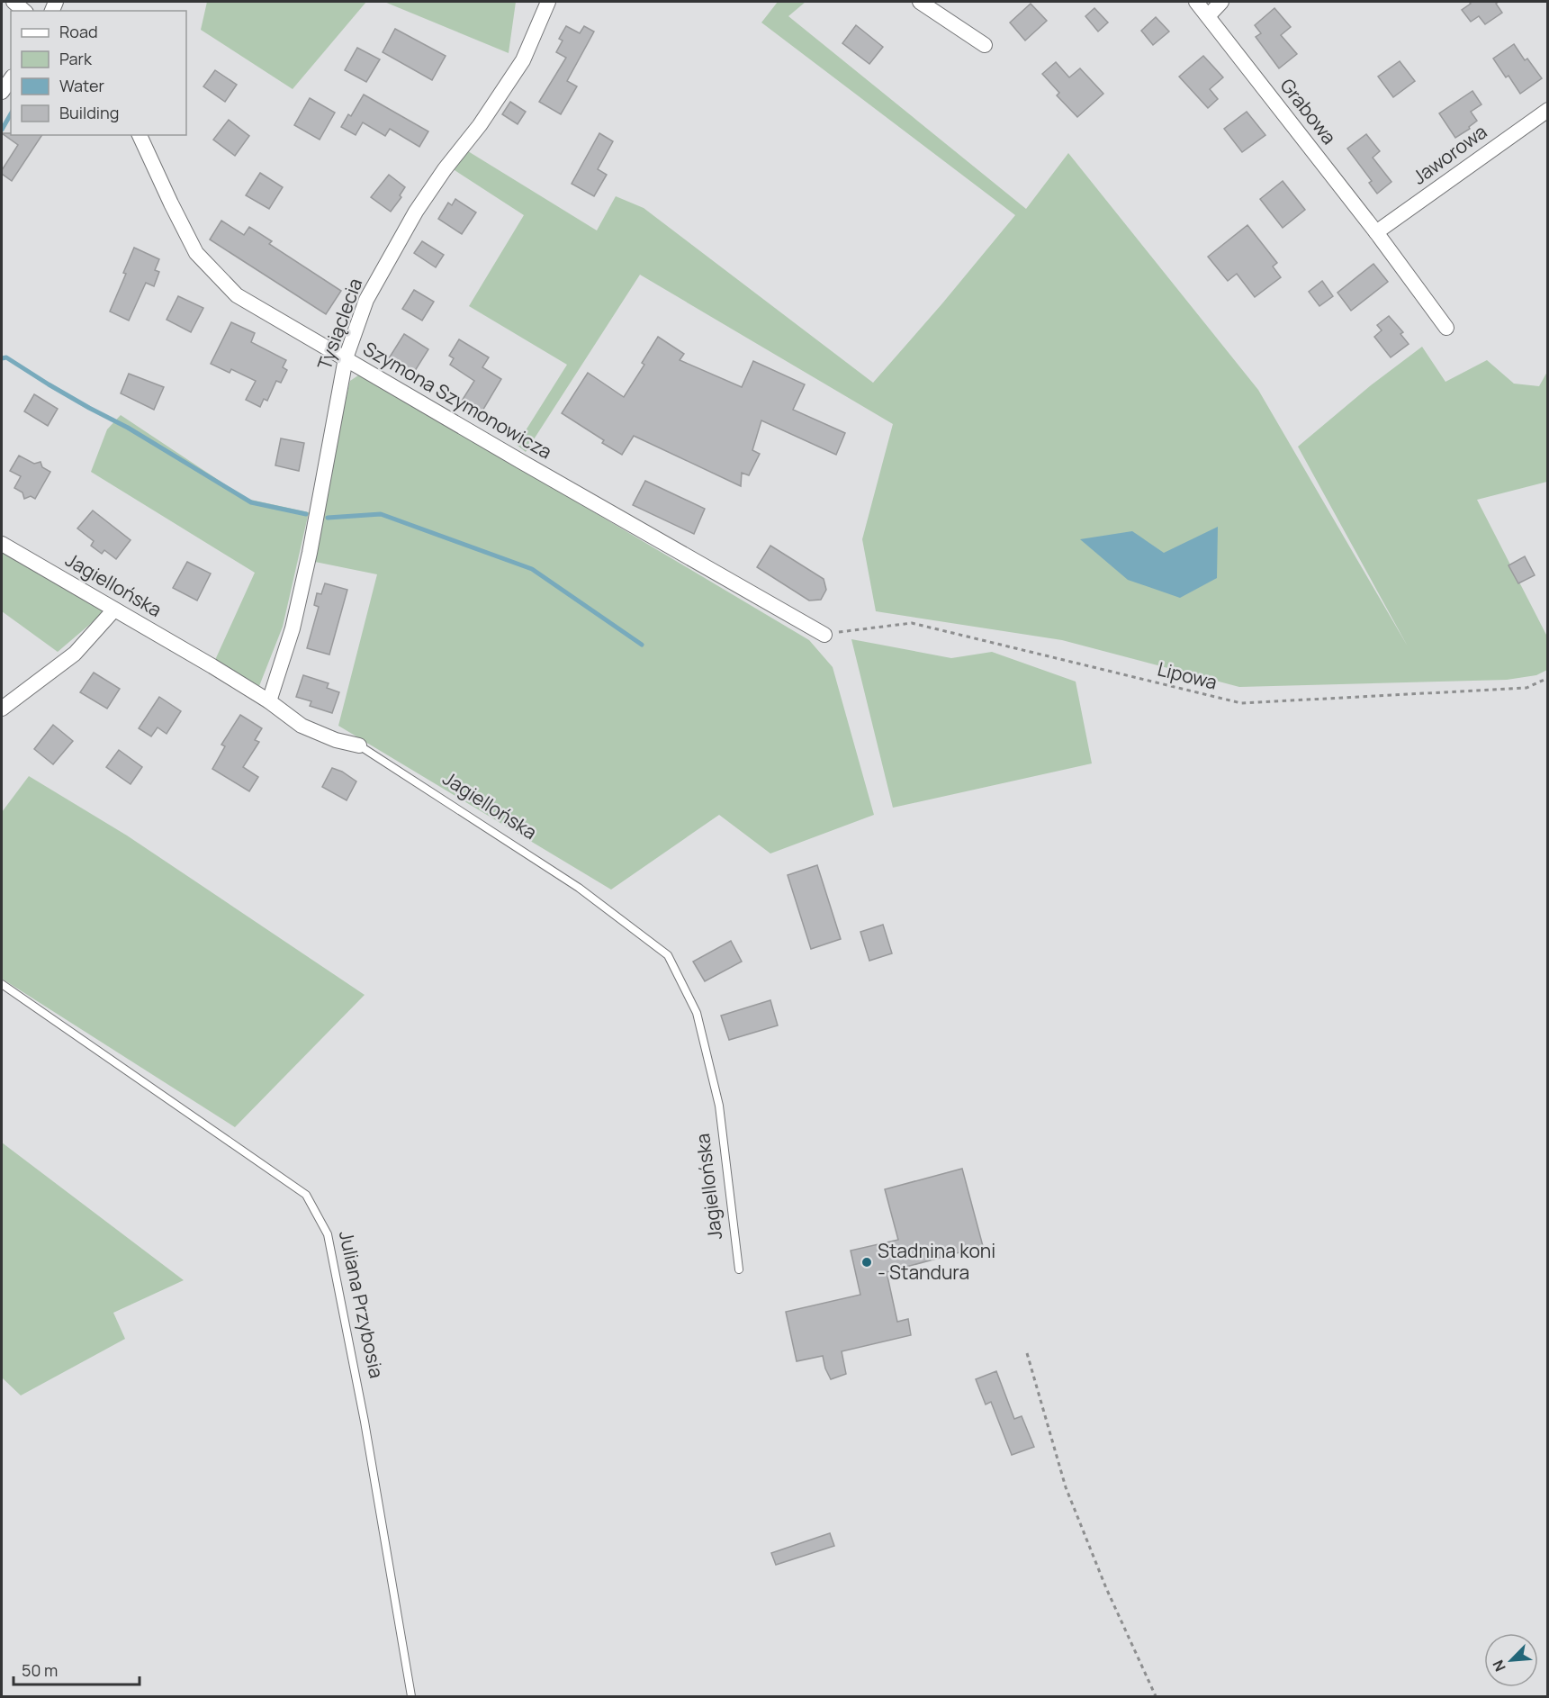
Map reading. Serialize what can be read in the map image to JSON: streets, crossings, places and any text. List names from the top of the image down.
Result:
{
  "streets": {
    "street": [
      "Grabowa",
      "Jaworowa",
      "Tysiąclecia",
      "Szymona Szymonowicza",
      "Jagiellońska"
    ],
    "lane": ["Juliana Przybosia"],
    "path": ["Lipowa"]
  },
  "crossings": [
    ["Grabowa", "Jaworowa"],
    ["Tysiąclecia", "Szymona Szymonowicza"],
    ["Tysiąclecia", "Jagiellońska"],
    ["Szymona Szymonowicza", "Lipowa"]
  ],
  "places": ["Stadnina koni - Standura"],
  "legend": [
    "Road",
    "Park",
    "Water",
    "Building"
  ],
  "scale_bar": "50 m",
  "north": "bottom left"
}
